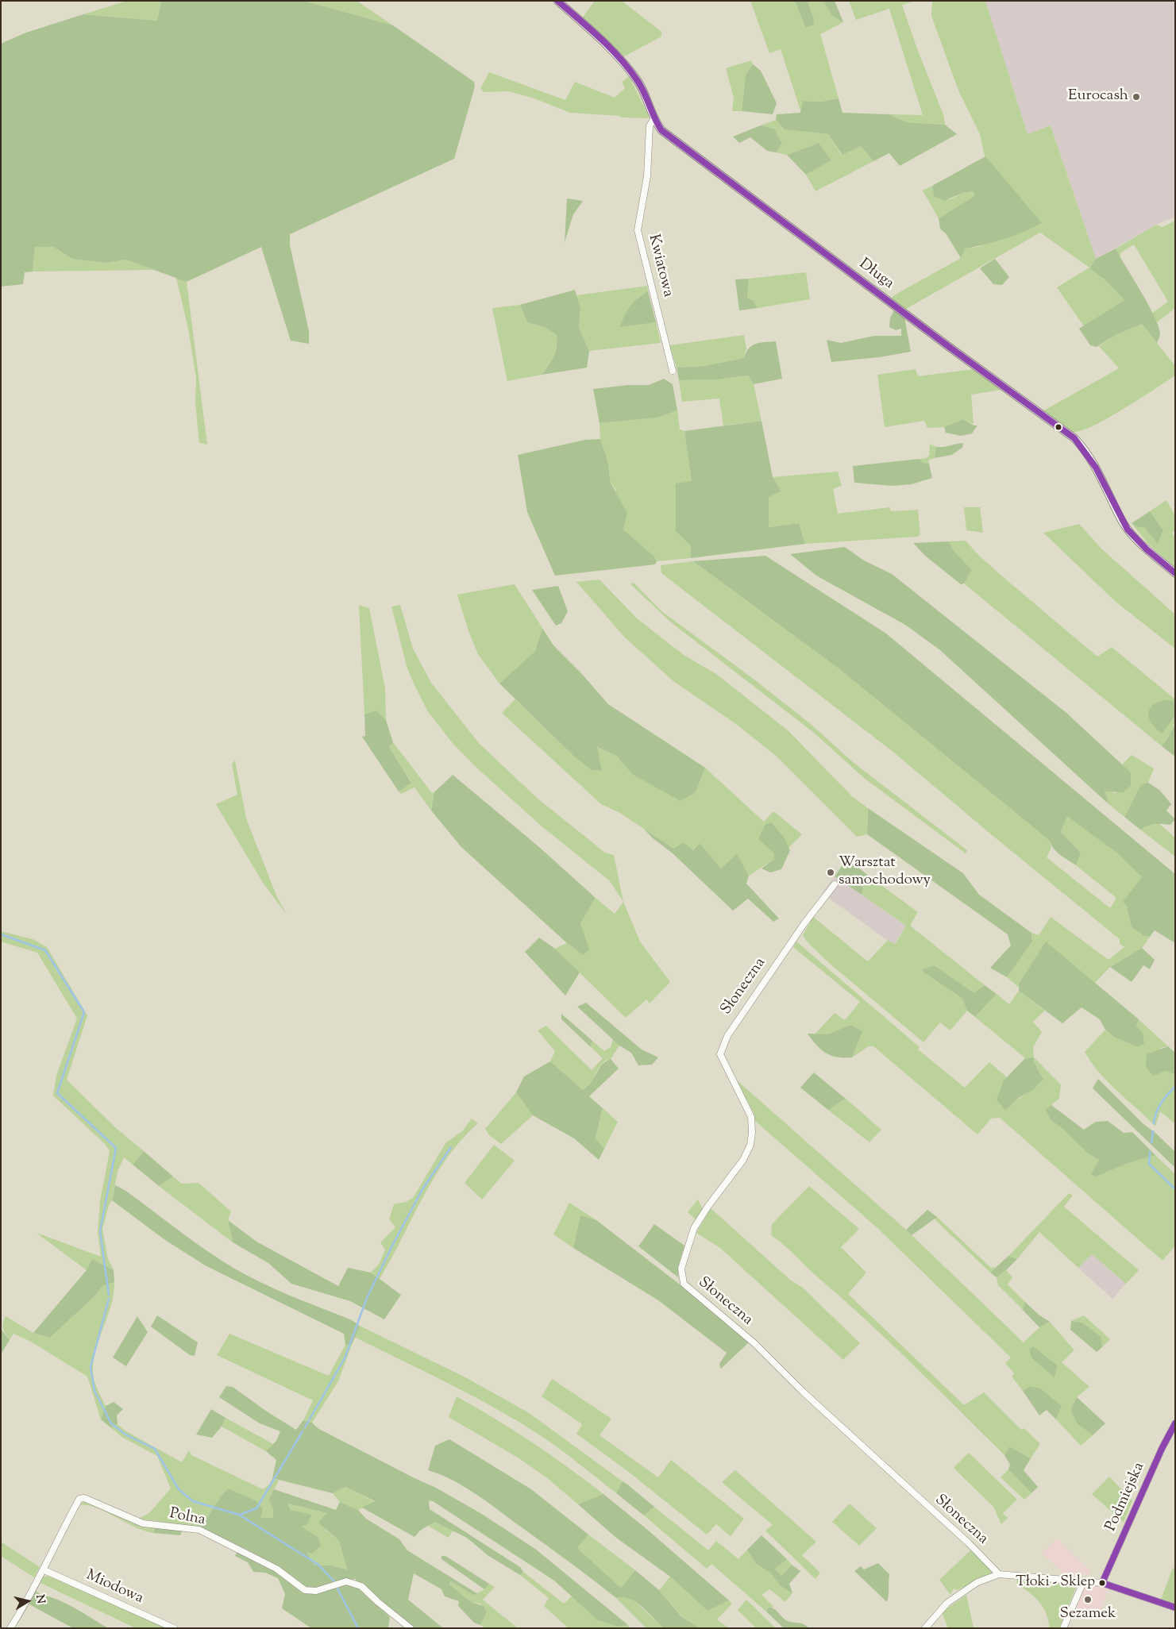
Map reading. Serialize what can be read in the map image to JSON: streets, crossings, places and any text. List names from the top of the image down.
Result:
{
  "streets": {
    "street": [
      "Kwiatowa",
      "Długa",
      "Słoneczna",
      "Podmiejska",
      "Polna",
      "Miodowa"
    ]
  },
  "crossings": [
    ["Kwiatowa", "Długa"],
    ["Polna", "Miodowa"]
  ],
  "places": [
    "Eurocash",
    "Warsztat samochodowy",
    "Tłoki - Sklep",
    "Sezamek"
  ],
  "north": "right"
}
